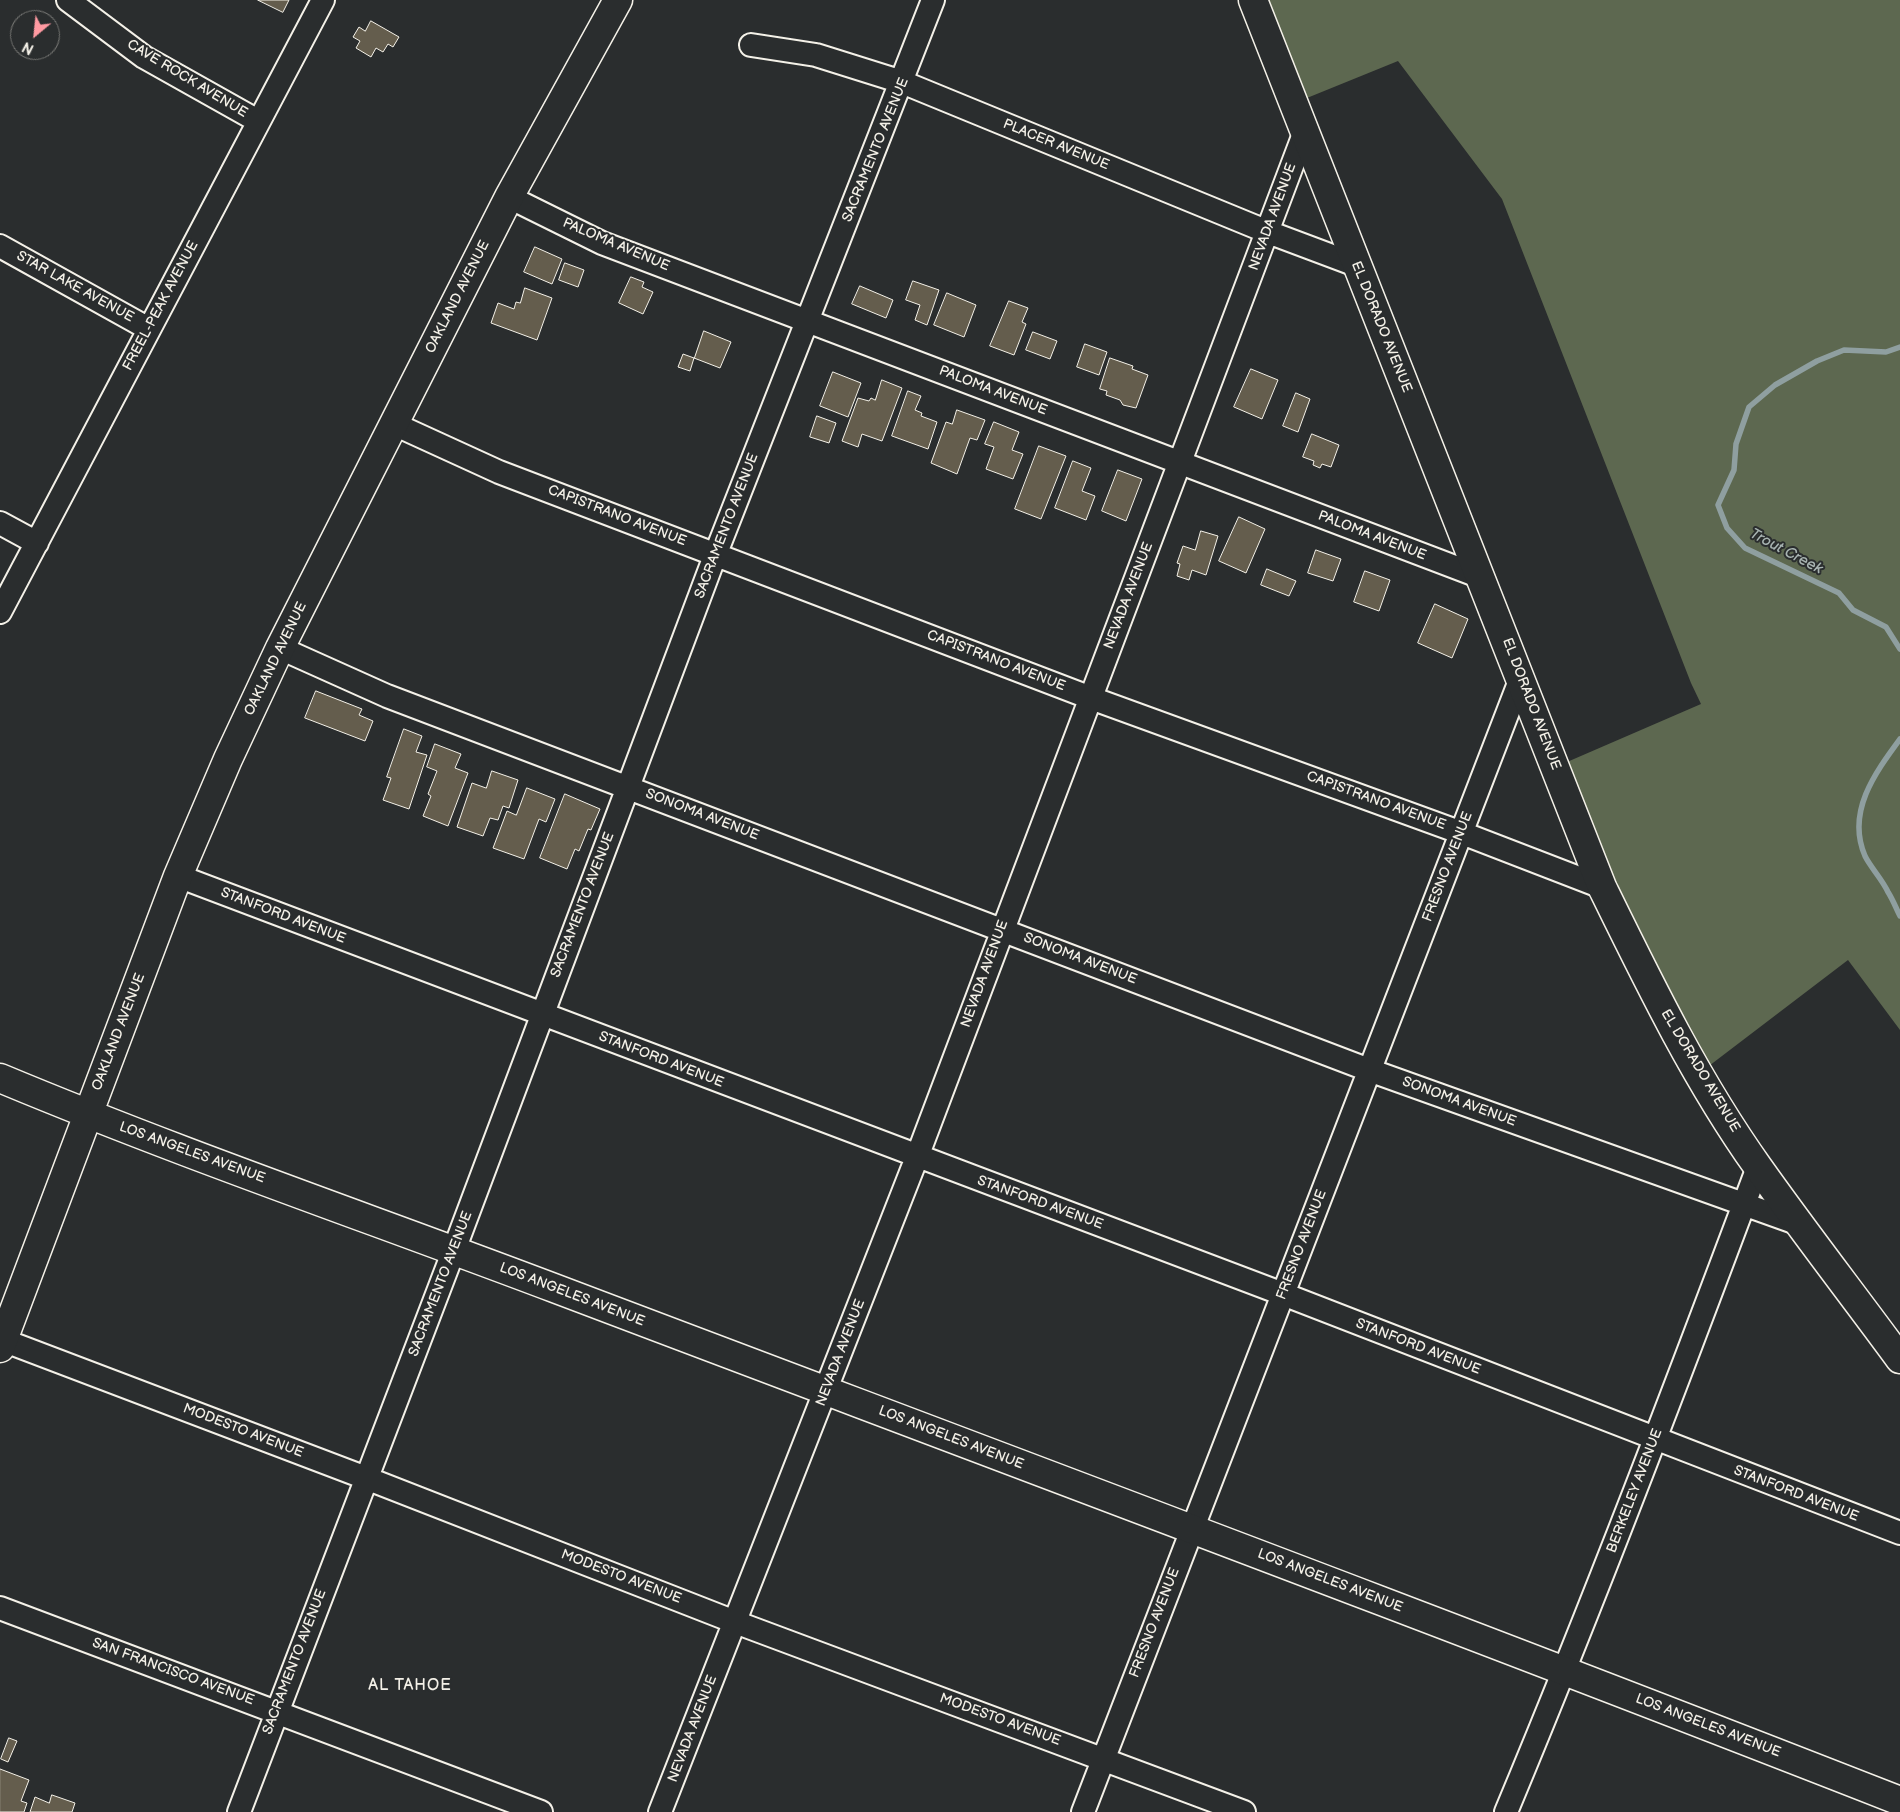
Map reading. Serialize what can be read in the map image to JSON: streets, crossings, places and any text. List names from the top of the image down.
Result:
{
  "streets": {
    "street": [
      "CAVE ROCK AVENUE",
      "PLACER AVENUE",
      "SACRAMENTO AVENUE",
      "NEVADA AVENUE",
      "PALOMA AVENUE",
      "STAR LAKE AVENUE",
      "OAKLAND AVENUE",
      "FREEL-PEAK AVENUE",
      "EL DORADO AVENUE",
      "CAPISTRANO AVENUE",
      "SONOMA AVENUE",
      "FRESNO AVENUE",
      "STANFORD AVENUE",
      "LOS ANGELES AVENUE",
      "MODESTO AVENUE",
      "BERKELEY AVENUE",
      "SAN FRANCISCO AVENUE"
    ]
  },
  "crossings": [
    ["CAVE ROCK AVENUE", "FREEL-PEAK AVENUE"],
    ["PLACER AVENUE", "SACRAMENTO AVENUE"],
    ["PLACER AVENUE", "NEVADA AVENUE"],
    ["PLACER AVENUE", "EL DORADO AVENUE"],
    ["SACRAMENTO AVENUE", "PALOMA AVENUE"],
    ["SACRAMENTO AVENUE", "CAPISTRANO AVENUE"],
    ["SACRAMENTO AVENUE", "SONOMA AVENUE"],
    ["SACRAMENTO AVENUE", "STANFORD AVENUE"],
    ["SACRAMENTO AVENUE", "LOS ANGELES AVENUE"],
    ["SACRAMENTO AVENUE", "MODESTO AVENUE"],
    ["SACRAMENTO AVENUE", "SAN FRANCISCO AVENUE"],
    ["NEVADA AVENUE", "PALOMA AVENUE"],
    ["NEVADA AVENUE", "EL DORADO AVENUE"],
    ["NEVADA AVENUE", "CAPISTRANO AVENUE"],
    ["NEVADA AVENUE", "SONOMA AVENUE"],
    ["NEVADA AVENUE", "STANFORD AVENUE"],
    ["NEVADA AVENUE", "LOS ANGELES AVENUE"],
    ["NEVADA AVENUE", "MODESTO AVENUE"],
    ["PALOMA AVENUE", "OAKLAND AVENUE"],
    ["PALOMA AVENUE", "EL DORADO AVENUE"],
    ["STAR LAKE AVENUE", "FREEL-PEAK AVENUE"],
    ["OAKLAND AVENUE", "CAPISTRANO AVENUE"],
    ["OAKLAND AVENUE", "SONOMA AVENUE"],
    ["OAKLAND AVENUE", "STANFORD AVENUE"],
    ["OAKLAND AVENUE", "LOS ANGELES AVENUE"],
    ["OAKLAND AVENUE", "MODESTO AVENUE"],
    ["EL DORADO AVENUE", "CAPISTRANO AVENUE"],
    ["EL DORADO AVENUE", "SONOMA AVENUE"],
    ["EL DORADO AVENUE", "FRESNO AVENUE"],
    ["EL DORADO AVENUE", "BERKELEY AVENUE"],
    ["CAPISTRANO AVENUE", "FRESNO AVENUE"],
    ["SONOMA AVENUE", "FRESNO AVENUE"],
    ["SONOMA AVENUE", "BERKELEY AVENUE"],
    ["FRESNO AVENUE", "STANFORD AVENUE"],
    ["FRESNO AVENUE", "LOS ANGELES AVENUE"],
    ["FRESNO AVENUE", "MODESTO AVENUE"],
    ["STANFORD AVENUE", "BERKELEY AVENUE"],
    ["LOS ANGELES AVENUE", "BERKELEY AVENUE"]
  ],
  "districts": ["AL TAHOE"],
  "water": ["Trout Creek"],
  "north": "bottom left"
}
